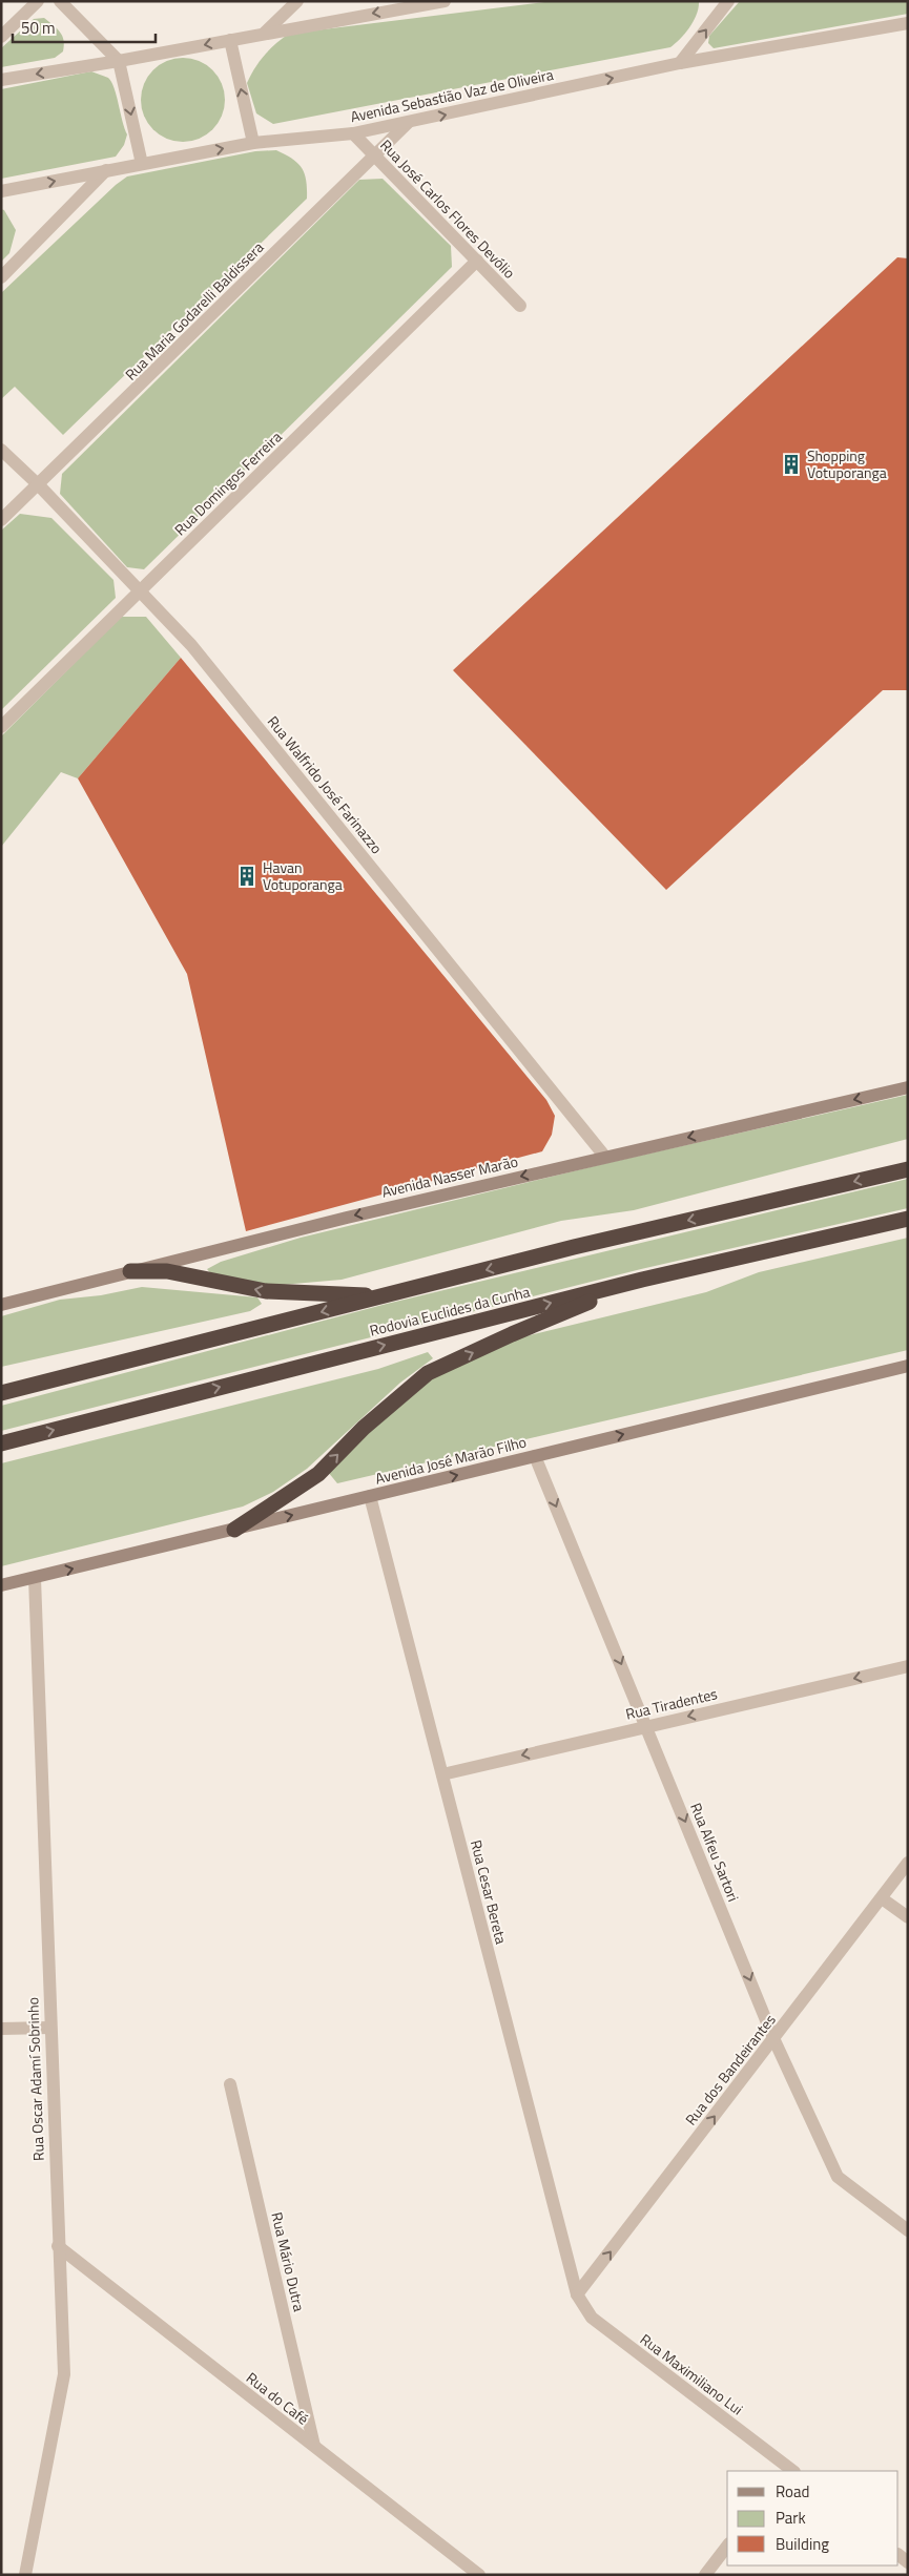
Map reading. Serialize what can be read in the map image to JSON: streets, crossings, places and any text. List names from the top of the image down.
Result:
{
  "streets": {
    "highway": ["Rodovia Euclides da Cunha"],
    "main road": ["Avenida Nasser Marão", "Avenida José Marão Filho"],
    "street": [
      "Avenida Sebastião Vaz de Oliveira",
      "Rua José Carlos Flores Devólio",
      "Rua Maria Godarelli Baldissera",
      "Rua Domingos Ferreira",
      "Rua Walfrido José Farinazzo",
      "Rua Tiradentes",
      "Rua Alfeu Sartori",
      "Rua Cesar Bereta",
      "Rua dos Bandeirantes",
      "Rua Oscar Adamí Sobrinho",
      "Rua Mário Dutra",
      "Rua Maximiliano Lui",
      "Rua do Café"
    ]
  },
  "crossings": [
    ["Avenida Sebastião Vaz de Oliveira", "Rua José Carlos Flores Devólio"],
    ["Avenida Sebastião Vaz de Oliveira", "Rua Maria Godarelli Baldissera"],
    ["Rua José Carlos Flores Devólio", "Rua Maria Godarelli Baldissera"],
    ["Rua José Carlos Flores Devólio", "Rua Domingos Ferreira"],
    ["Rua Maria Godarelli Baldissera", "Rua Walfrido José Farinazzo"],
    ["Rua Domingos Ferreira", "Rua Walfrido José Farinazzo"],
    ["Rua Walfrido José Farinazzo", "Avenida Nasser Marão"],
    ["Avenida José Marão Filho", "Rua Alfeu Sartori"],
    ["Avenida José Marão Filho", "Rua Cesar Bereta"],
    ["Avenida José Marão Filho", "Rua Oscar Adamí Sobrinho"],
    ["Rua Tiradentes", "Rua Alfeu Sartori"],
    ["Rua Tiradentes", "Rua Cesar Bereta"],
    ["Rua Alfeu Sartori", "Rua dos Bandeirantes"],
    ["Rua Cesar Bereta", "Rua dos Bandeirantes"],
    ["Rua Cesar Bereta", "Rua Maximiliano Lui"],
    ["Rua dos Bandeirantes", "Rua Maximiliano Lui"],
    ["Rua Oscar Adamí Sobrinho", "Rua do Café"],
    ["Rua Mário Dutra", "Rua do Café"]
  ],
  "one_way": [
    "Avenida Nasser Marão",
    "Avenida José Marão Filho",
    "Rua Tiradentes",
    "Rua Alfeu Sartori",
    "Rua dos Bandeirantes"
  ],
  "places": {
    "building": ["Shopping Votuporanga", "Havan Votuporanga"]
  },
  "legend": ["Road", "Park", "Building"],
  "scale_bar": "50 m"
}
